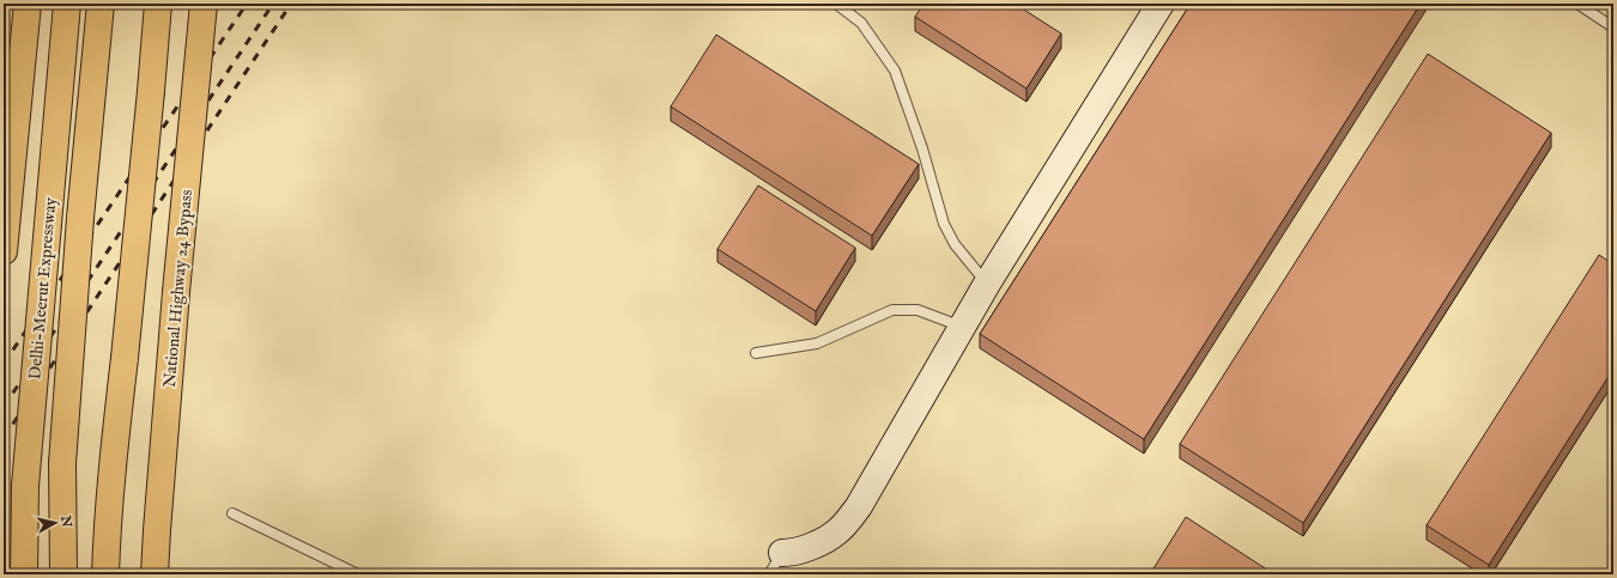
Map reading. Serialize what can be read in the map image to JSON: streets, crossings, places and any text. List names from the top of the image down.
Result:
{
  "streets": {
    "highway": ["Delhi-Meerut Expressway", "National Highway 24 Bypass"]
  },
  "north": "right"
}
